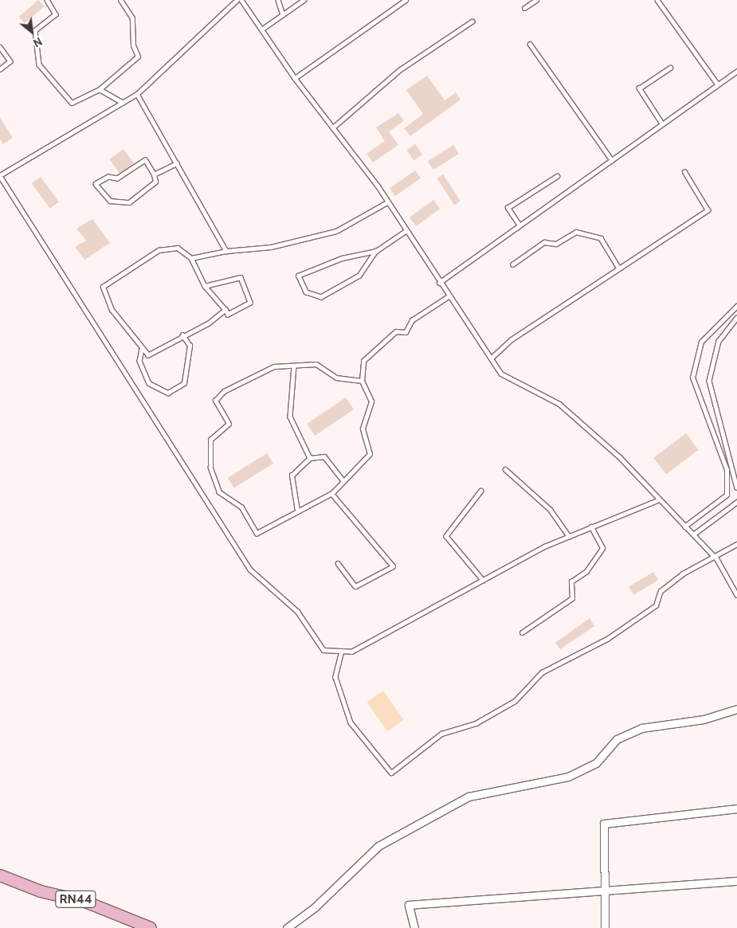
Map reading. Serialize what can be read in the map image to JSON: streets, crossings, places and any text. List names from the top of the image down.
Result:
{
  "streets": {
    "main road": ["RN44"]
  },
  "north": "bottom right"
}
